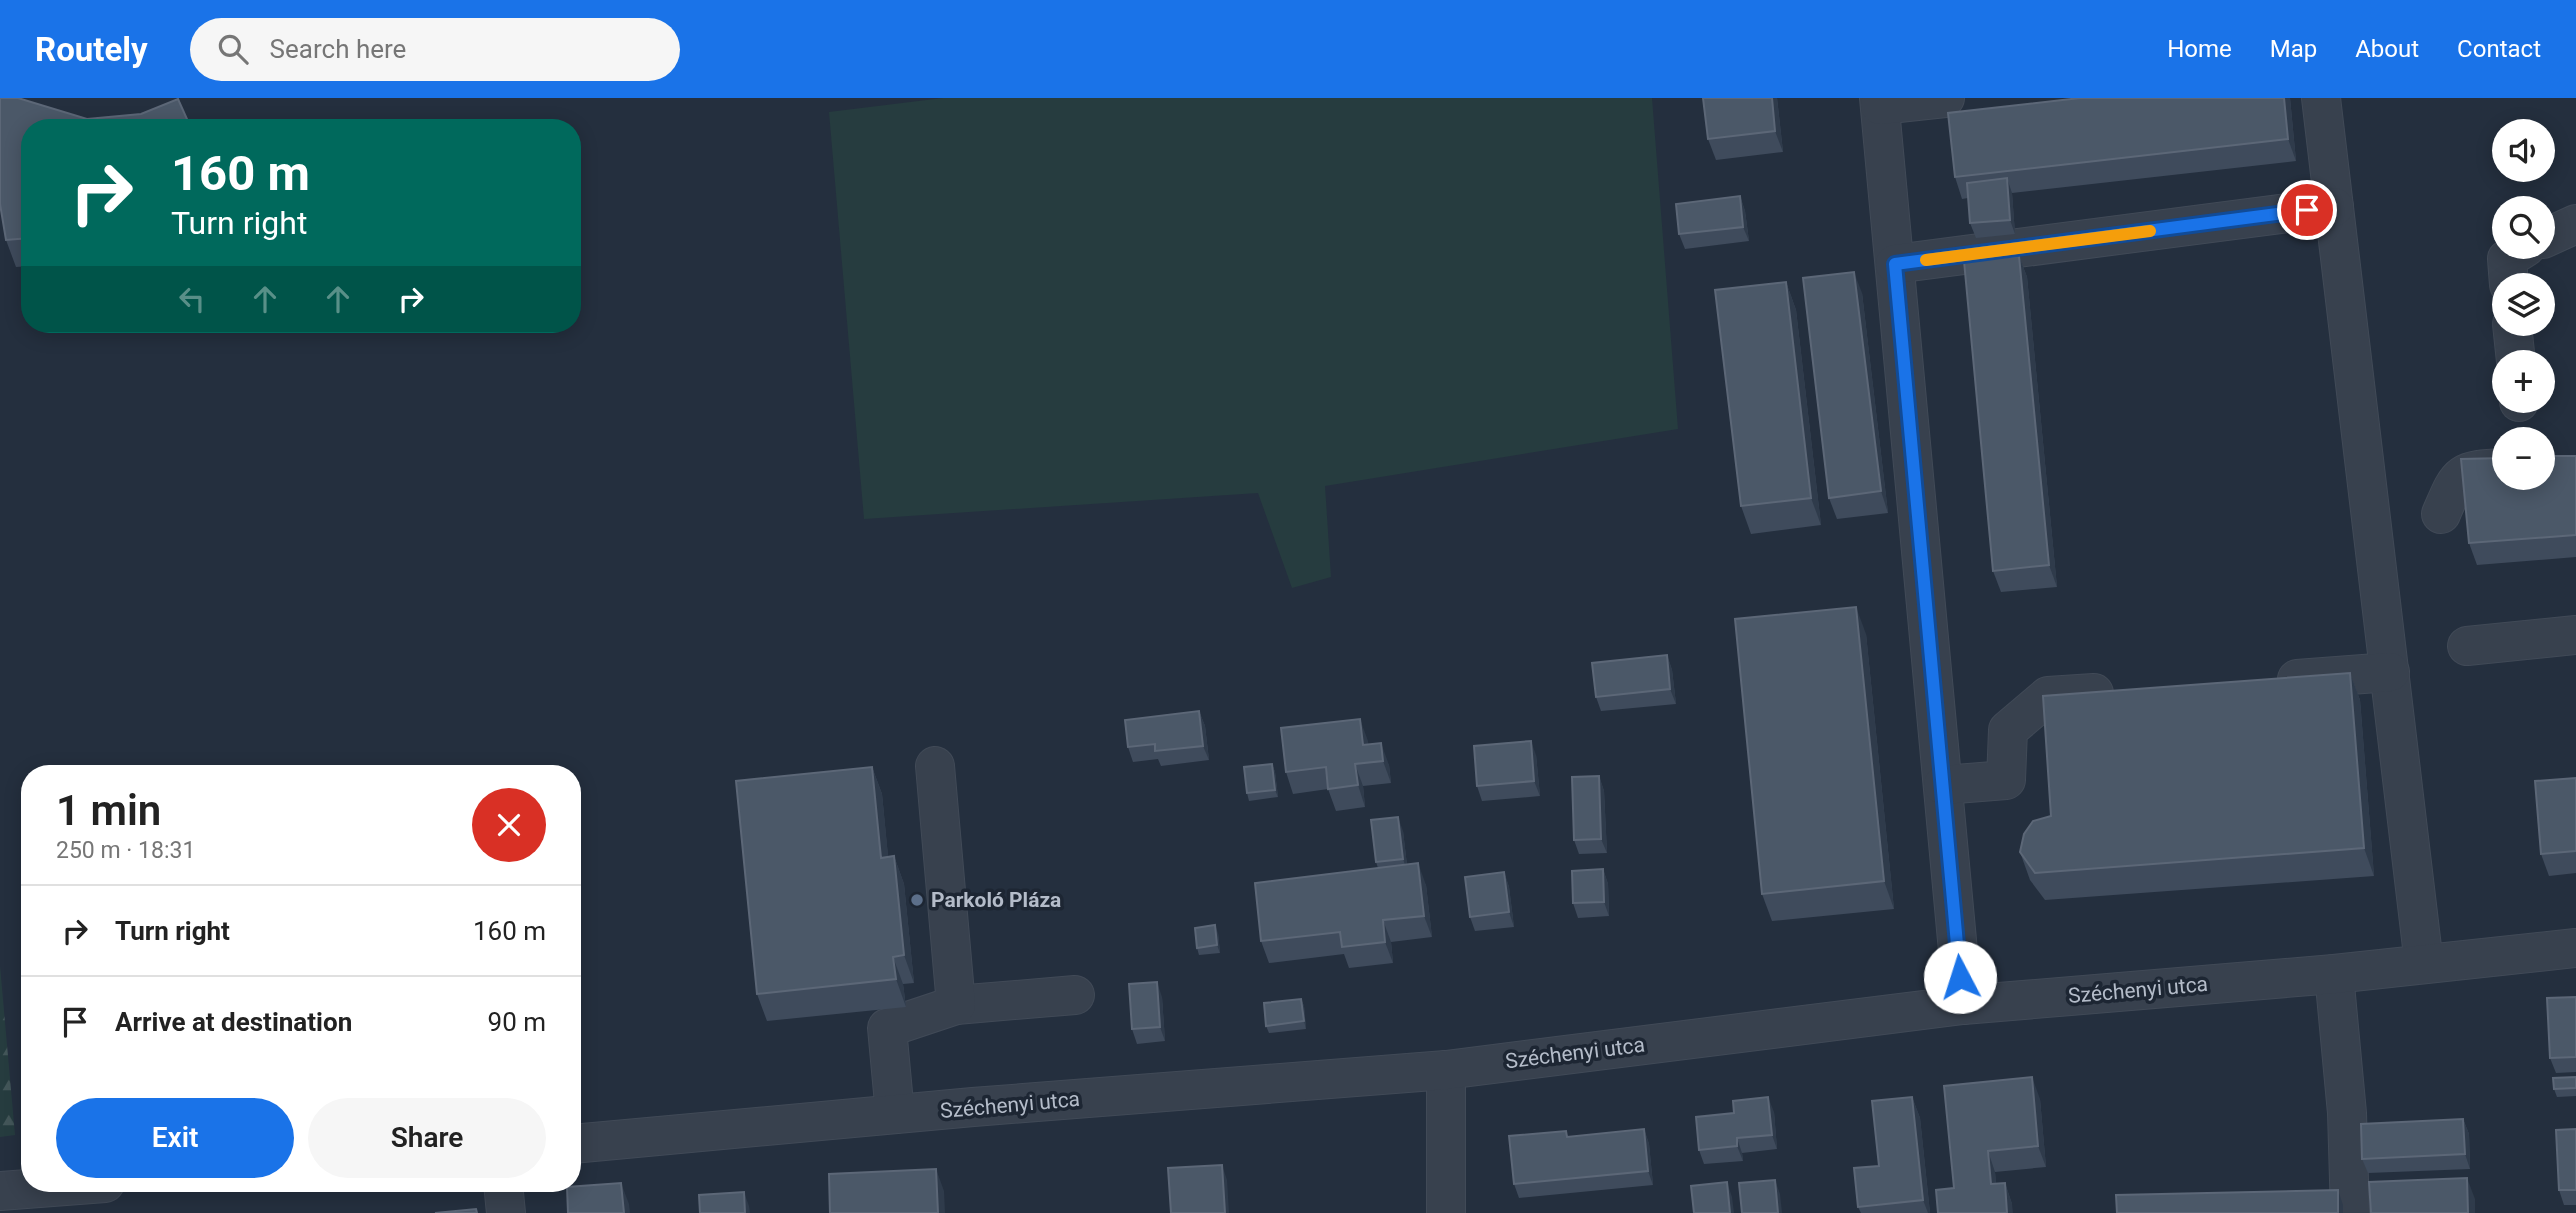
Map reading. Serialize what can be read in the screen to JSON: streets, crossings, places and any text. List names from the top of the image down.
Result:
{
  "streets": {
    "street": ["Széchenyi utca"]
  },
  "places": ["Parkoló Pláza"],
  "page": {
    "header": "Routely",
    "search": "Search here",
    "nav": [
      "Home",
      "Map",
      "About",
      "Contact"
    ],
    "map_buttons": ["+", "−"],
    "turn": ["160 m", "Turn right"],
    "heading": ["1 min", "250 m · 18:31"],
    "list": [
      {
        "name": "Turn right",
        "value": "160 m"
      },
      {
        "name": "Arrive at destination",
        "value": "90 m"
      }
    ],
    "buttons": ["Exit", "Share"]
  }
}
